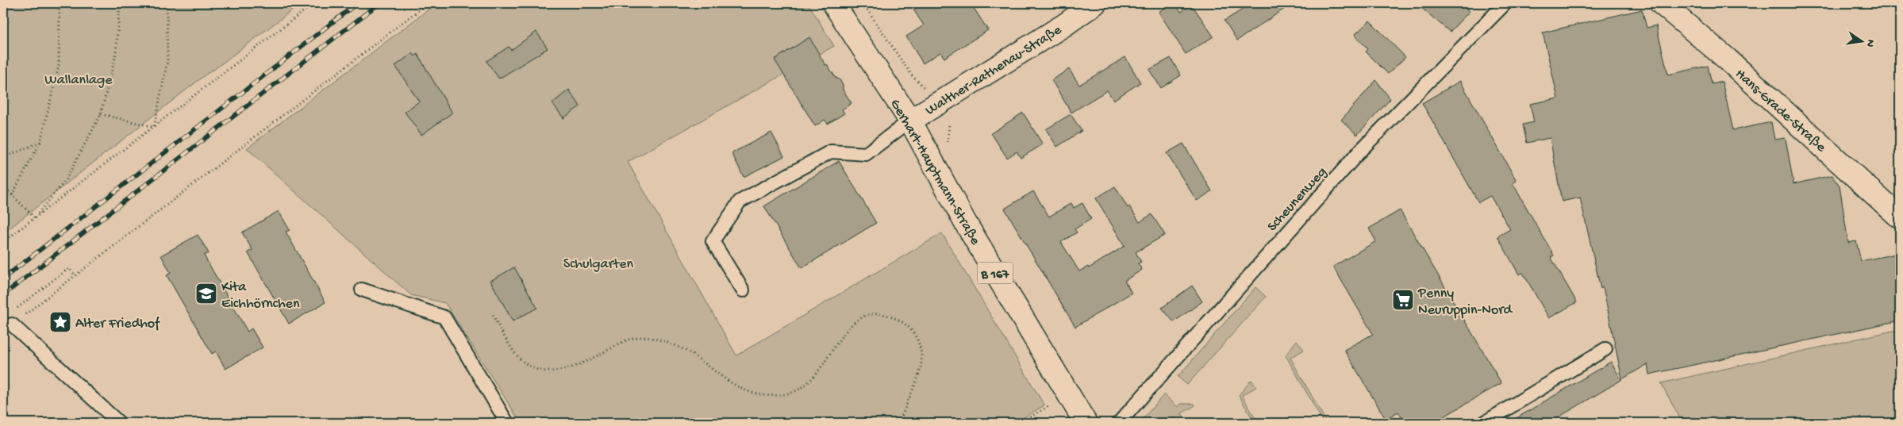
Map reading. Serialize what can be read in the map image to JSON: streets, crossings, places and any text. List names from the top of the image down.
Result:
{
  "streets": {
    "street": [
      "Walther-Rathenau-Straße",
      "Hans-Grade-Straße",
      "Gerhart-Hauptmann-Straße",
      "B 167"
    ],
    "lane": ["Scheunenweg"]
  },
  "crossings": [
    ["Walther-Rathenau-Straße", "Gerhart-Hauptmann-Straße"]
  ],
  "parks": ["Wallanlage", "Schulgarten"],
  "places": {
    "school or university": ["Kita Eichhörnchen"],
    "supermarket": ["Penny Neuruppin-Nord"],
    "place": ["Alter Friedhof"]
  },
  "north": "right"
}
